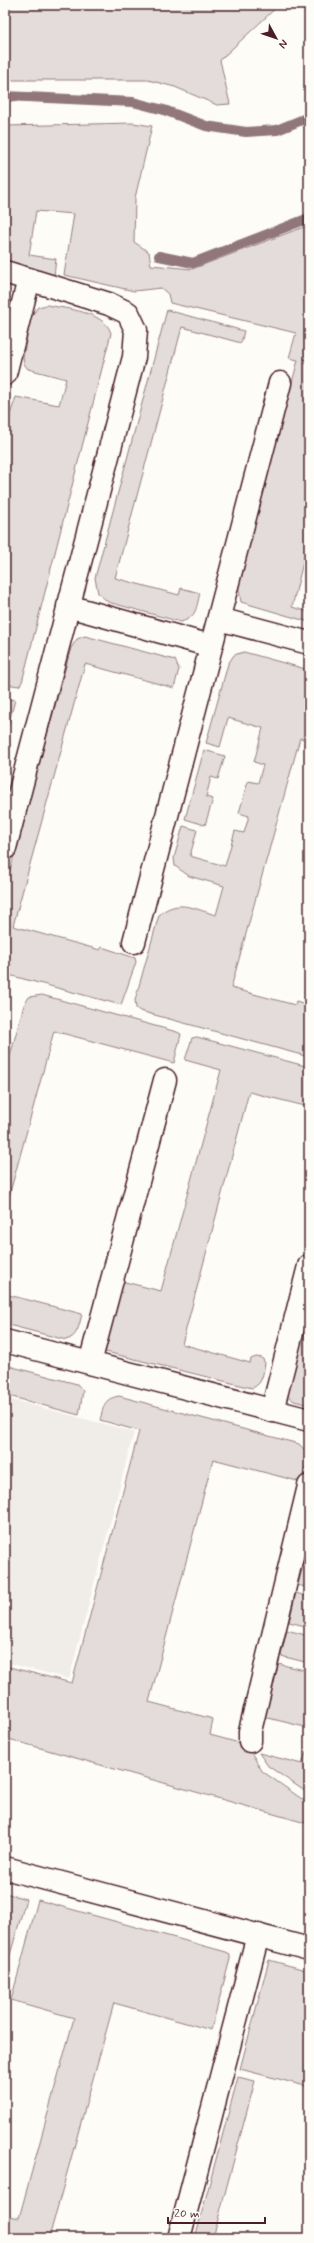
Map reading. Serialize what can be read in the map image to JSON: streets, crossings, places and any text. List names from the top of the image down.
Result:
{
  "scale_bar": "20 m",
  "north": "bottom right"
}
